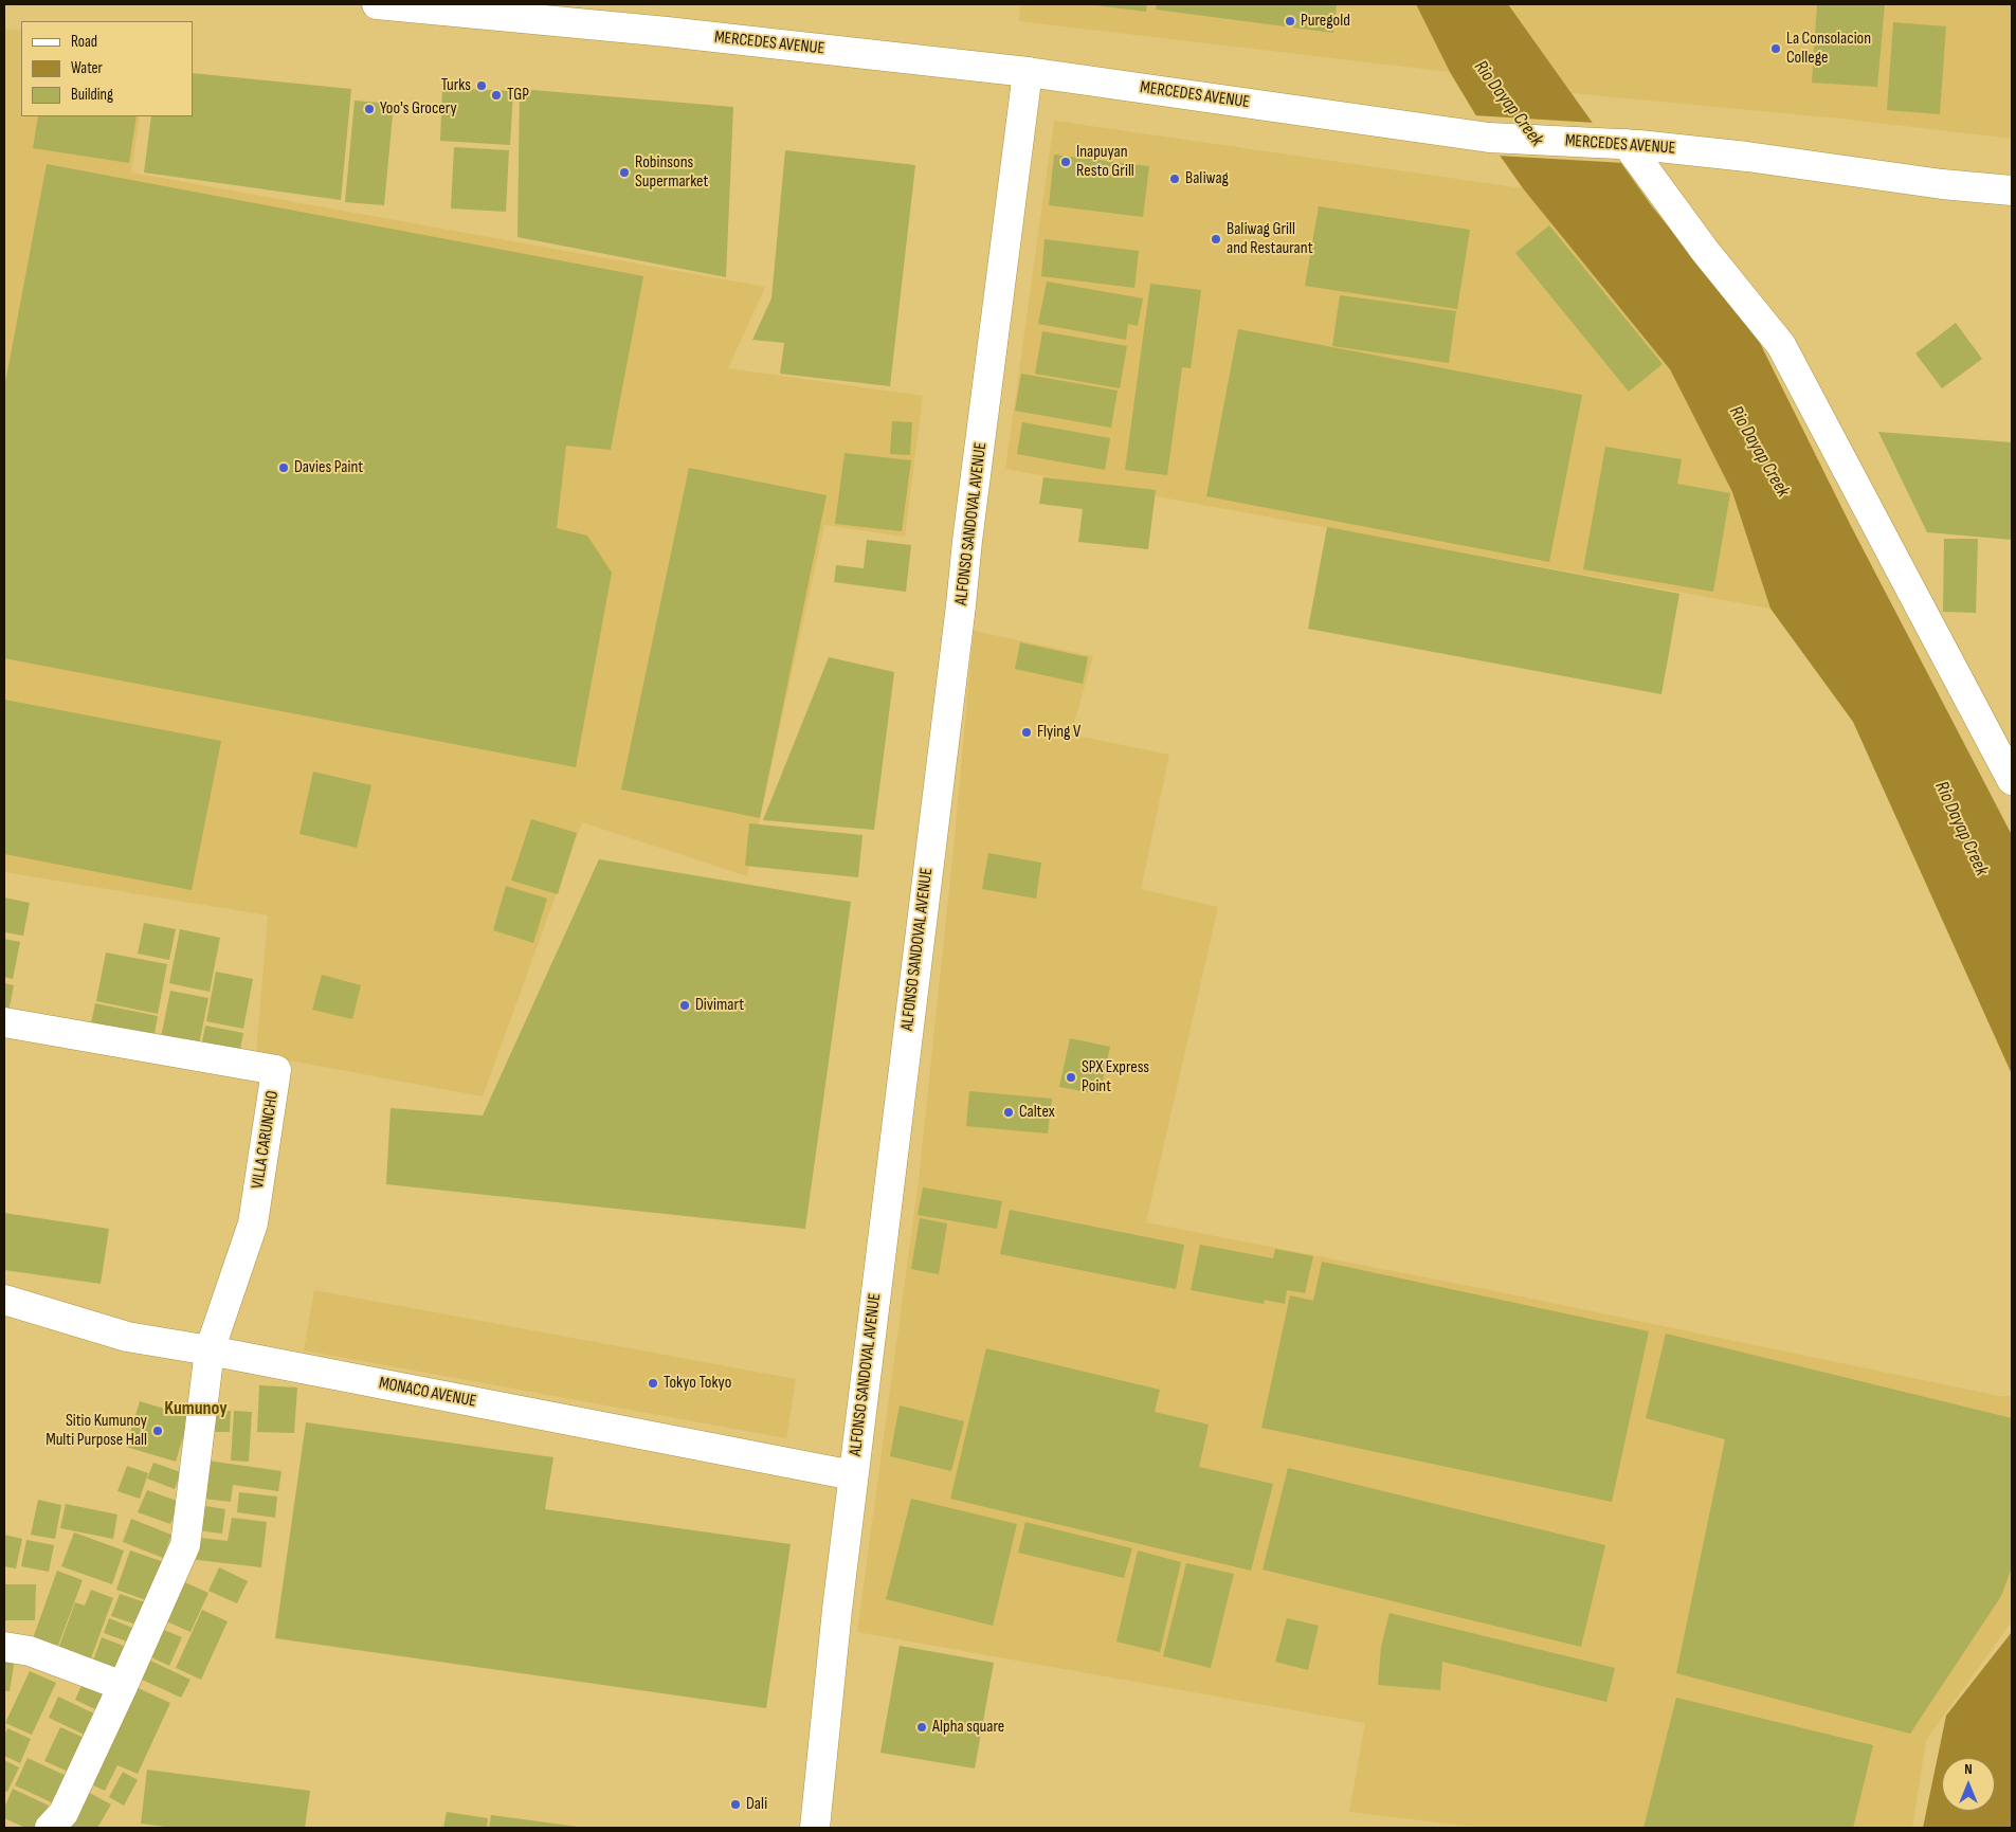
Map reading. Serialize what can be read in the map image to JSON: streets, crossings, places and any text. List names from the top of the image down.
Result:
{
  "streets": {
    "street": [
      "MERCEDES AVENUE",
      "ALFONSO SANDOVAL AVENUE",
      "VILLA CARUNCHO",
      "MONACO AVENUE"
    ]
  },
  "crossings": [
    ["MERCEDES AVENUE", "ALFONSO SANDOVAL AVENUE"],
    ["ALFONSO SANDOVAL AVENUE", "MONACO AVENUE"],
    ["VILLA CARUNCHO", "MONACO AVENUE"]
  ],
  "districts": ["Kumunoy"],
  "water": ["Rio Dayap Creek"],
  "places": [
    "Puregold",
    "La Consolacion College",
    "Turks",
    "TGP",
    "Yoo's Grocery",
    "Inapuyan Resto Grill",
    "Robinsons Supermarket",
    "Baliwag",
    "Baliwag Grill and Restaurant",
    "Davies Paint",
    "Flying V",
    "Divimart",
    "SPX Express Point",
    "Caltex",
    "Tokyo Tokyo",
    "Sitio Kumunoy Multi Purpose Hall",
    "Alpha square",
    "Dali"
  ],
  "legend": ["Road", "Water", "Building"],
  "north": "top"
}
